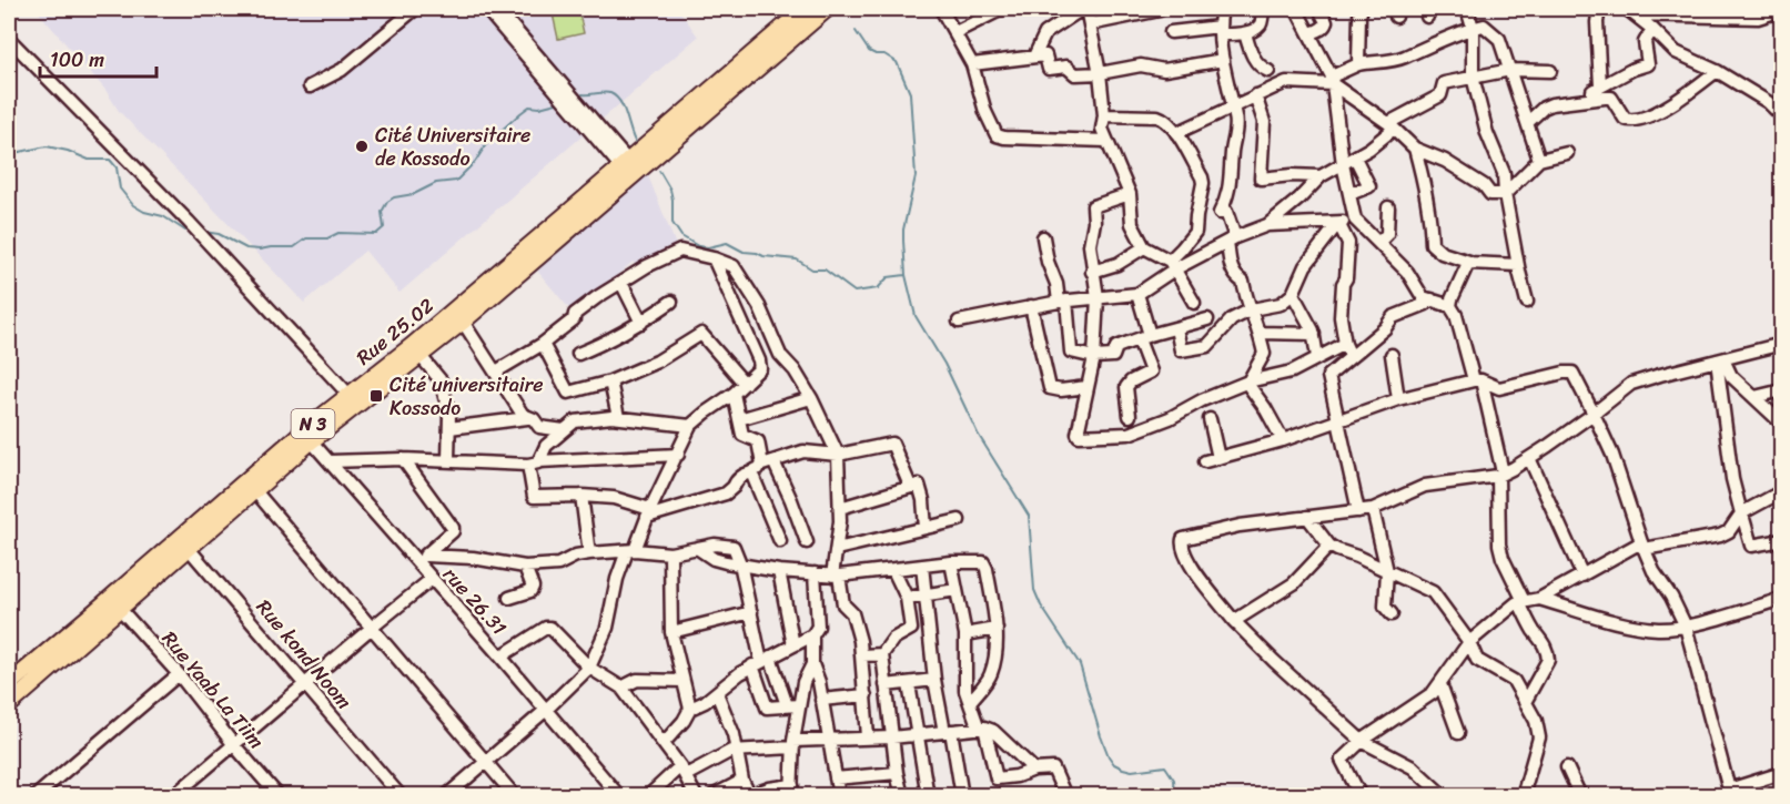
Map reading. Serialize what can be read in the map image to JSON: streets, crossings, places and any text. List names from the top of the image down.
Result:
{
  "streets": {
    "main road": ["Rue 25.02", "N 3"],
    "street": ["rue 26.31", "Rue kond Noom", "Rue Yaab La Tiim"]
  },
  "crossings": [
    ["Rue 25.02", "N 3"],
    ["N 3", "rue 26.31"],
    ["N 3", "Rue kond Noom"],
    ["N 3", "Rue Yaab La Tiim"]
  ],
  "places": {
    "other": ["Cité Universitaire de Kossodo"],
    "transit": ["Cité universitaire Kossodo"]
  },
  "scale_bar": "100 m"
}
